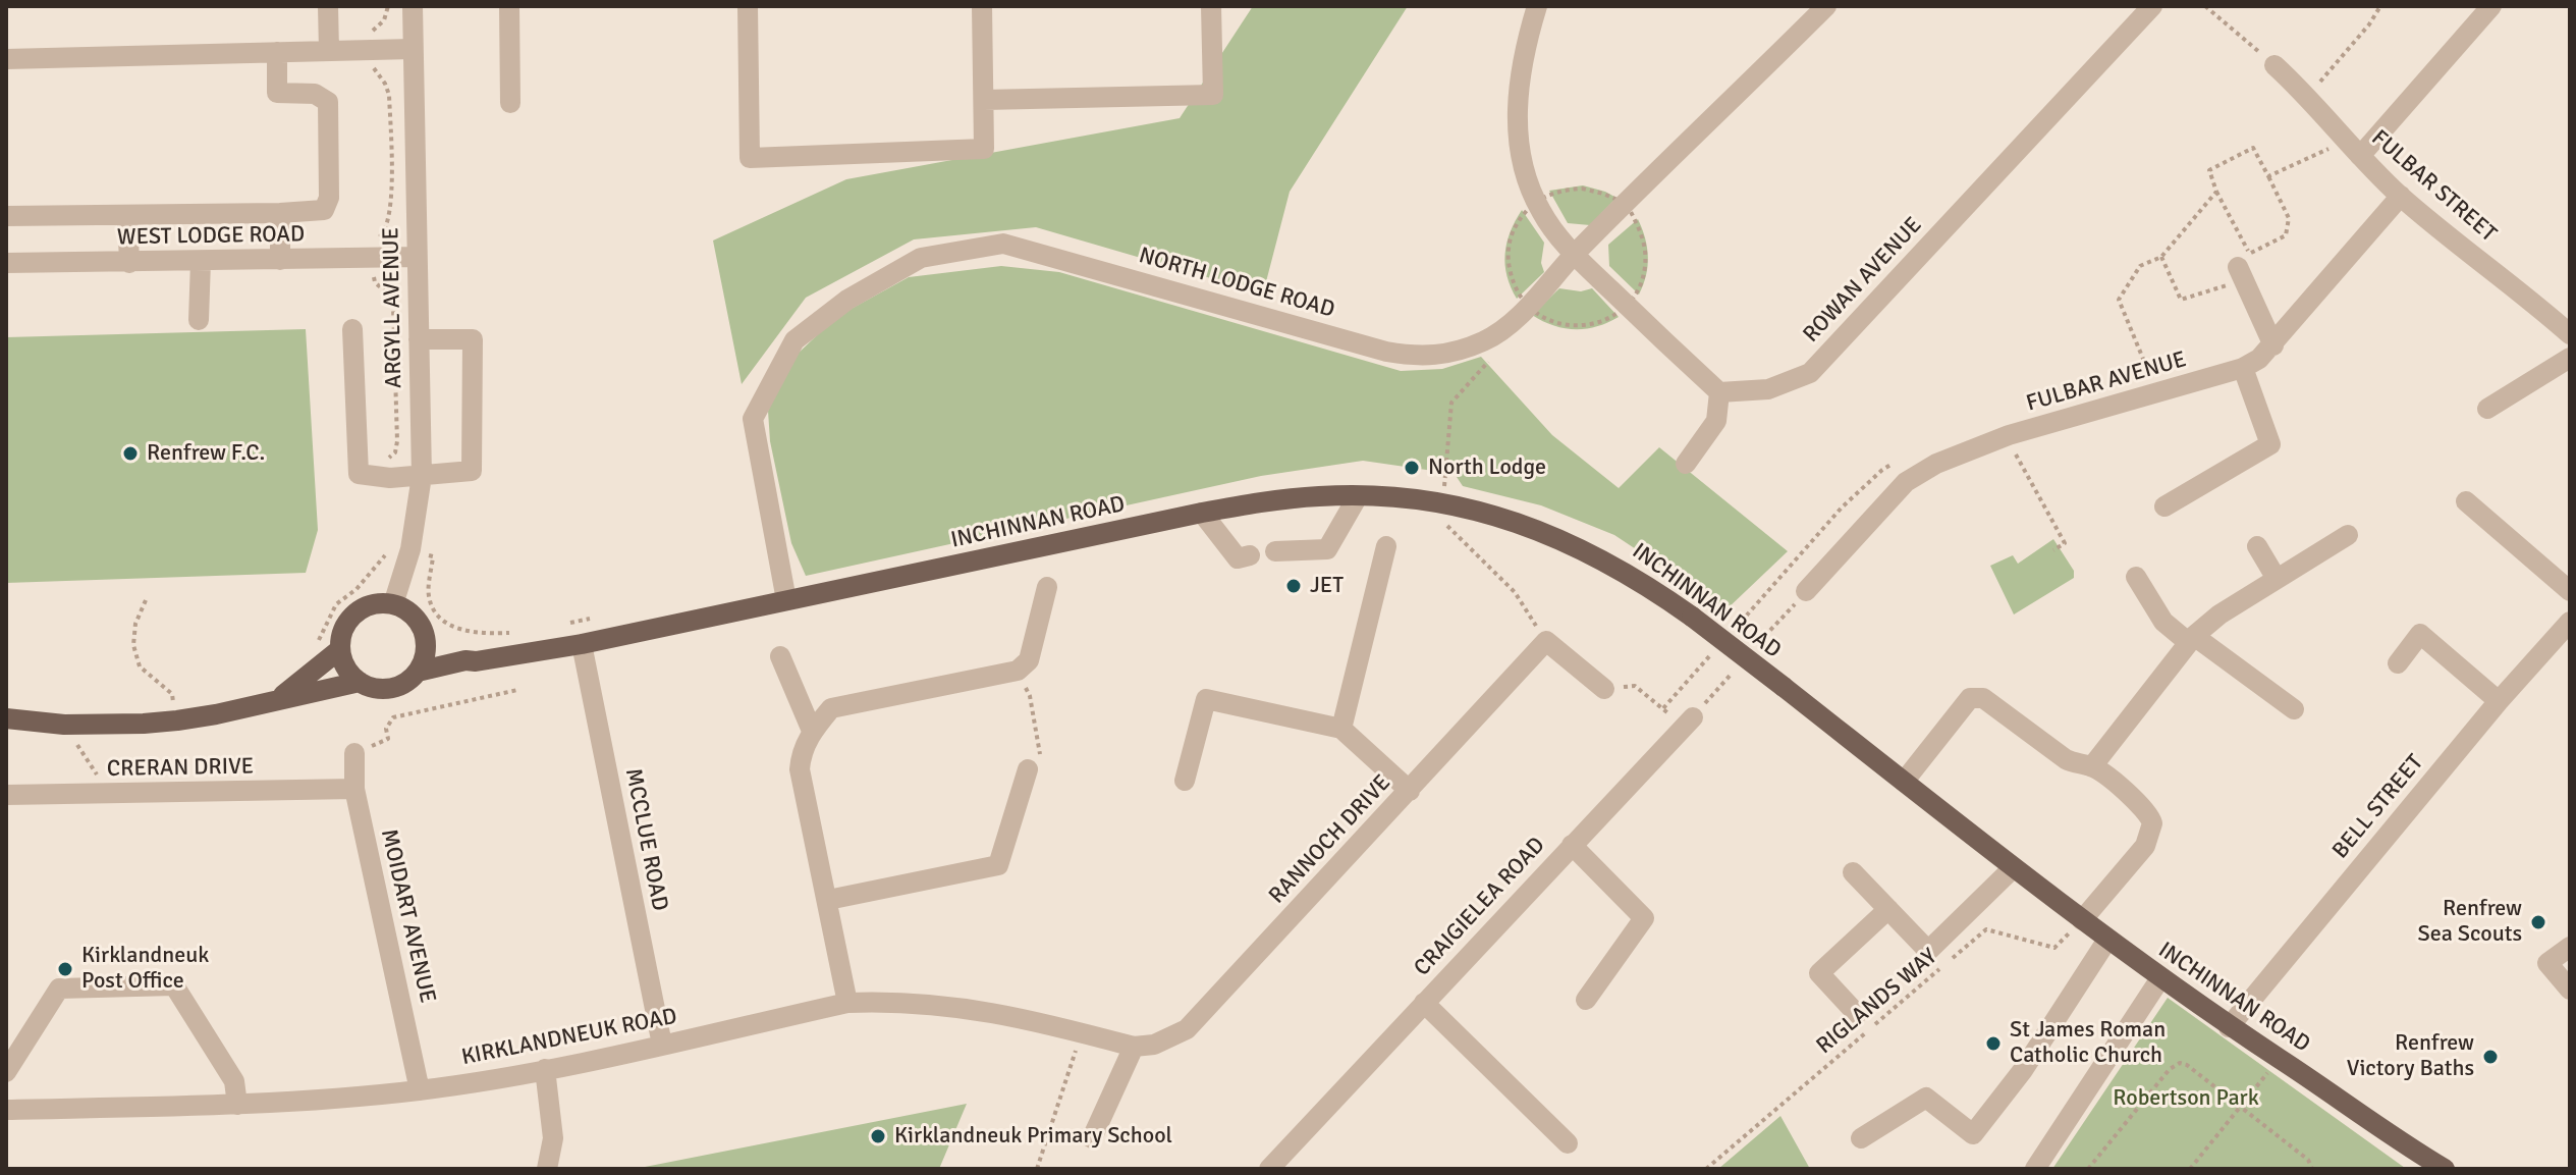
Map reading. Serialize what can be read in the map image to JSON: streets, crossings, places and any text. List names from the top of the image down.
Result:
{
  "streets": {
    "main road": ["INCHINNAN ROAD"],
    "street": [
      "FULBAR STREET",
      "WEST LODGE ROAD",
      "ROWAN AVENUE",
      "NORTH LODGE ROAD",
      "ARGYLL AVENUE",
      "FULBAR AVENUE",
      "CRERAN DRIVE",
      "BELL STREET",
      "MCCLUE ROAD",
      "RANNOCH DRIVE",
      "CRAIGIELEA ROAD",
      "MOIDART AVENUE",
      "KIRKLANDNEUK ROAD"
    ],
    "path": ["RIGLANDS WAY"]
  },
  "crossings": [
    ["FULBAR STREET", "FULBAR AVENUE"],
    ["WEST LODGE ROAD", "ARGYLL AVENUE"],
    ["NORTH LODGE ROAD", "INCHINNAN ROAD"],
    ["ARGYLL AVENUE", "INCHINNAN ROAD"],
    ["INCHINNAN ROAD", "BELL STREET"],
    ["INCHINNAN ROAD", "MCCLUE ROAD"],
    ["INCHINNAN ROAD", "RIGLANDS WAY"],
    ["CRERAN DRIVE", "MOIDART AVENUE"],
    ["MCCLUE ROAD", "KIRKLANDNEUK ROAD"],
    ["RANNOCH DRIVE", "KIRKLANDNEUK ROAD"],
    ["MOIDART AVENUE", "KIRKLANDNEUK ROAD"]
  ],
  "parks": ["Robertson Park"],
  "places": [
    "Renfrew F.C.",
    "North Lodge",
    "JET",
    "Renfrew Sea Scouts",
    "Kirklandneuk Post Office",
    "St James Roman Catholic Church",
    "Renfrew Victory Baths",
    "Kirklandneuk Primary School"
  ]
}
